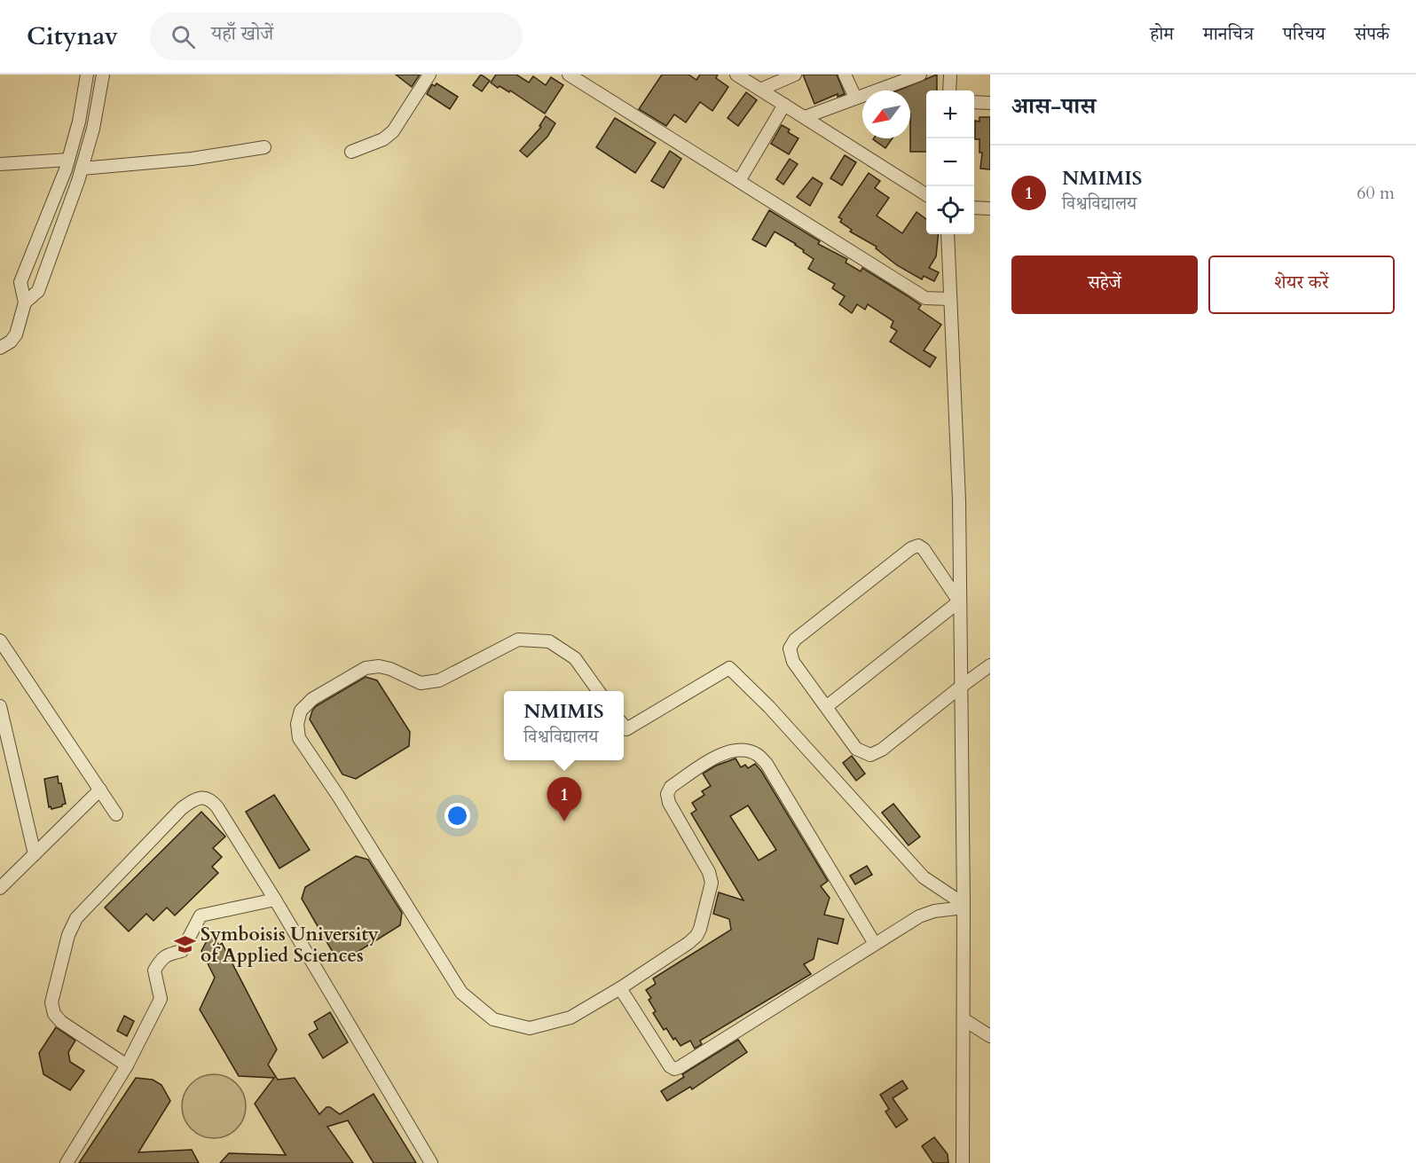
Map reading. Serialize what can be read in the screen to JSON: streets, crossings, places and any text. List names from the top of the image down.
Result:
{
  "places": {
    "school or university": ["Symboisis University of Applied Sciences"]
  },
  "north": "bottom left",
  "page": {
    "header": "Citynav",
    "search": "यहाँ खोजें",
    "nav": [
      "होम",
      "मानचित्र",
      "परिचय",
      "संपर्क"
    ],
    "heading": "आस-पास",
    "map_buttons": ["+", "−"],
    "list": [
      {
        "mark": "1",
        "name": "NMIMIS",
        "note": "विश्वविद्यालय",
        "value": "60 m"
      }
    ],
    "buttons": ["सहेजें", "शेयर करें"],
    "popup": ["NMIMIS", "विश्वविद्यालय"],
    "pins": "1"
  }
}
